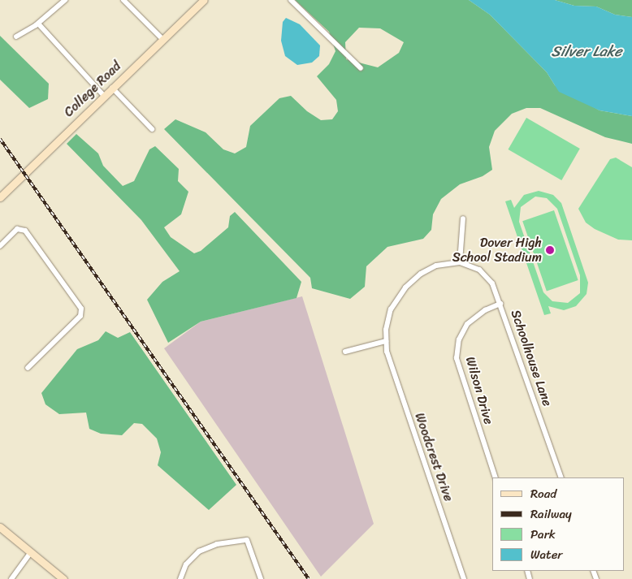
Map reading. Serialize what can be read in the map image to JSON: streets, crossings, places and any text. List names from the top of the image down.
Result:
{
  "streets": {
    "street": [
      "College Road",
      "Schoolhouse Lane",
      "Wilson Drive",
      "Woodcrest Drive"
    ]
  },
  "crossings": [
    ["Schoolhouse Lane", "Wilson Drive"],
    ["Schoolhouse Lane", "Woodcrest Drive"]
  ],
  "water": ["Silver Lake"],
  "places": ["Dover High School Stadium"],
  "legend": [
    "Road",
    "Railway",
    "Park",
    "Water"
  ]
}
